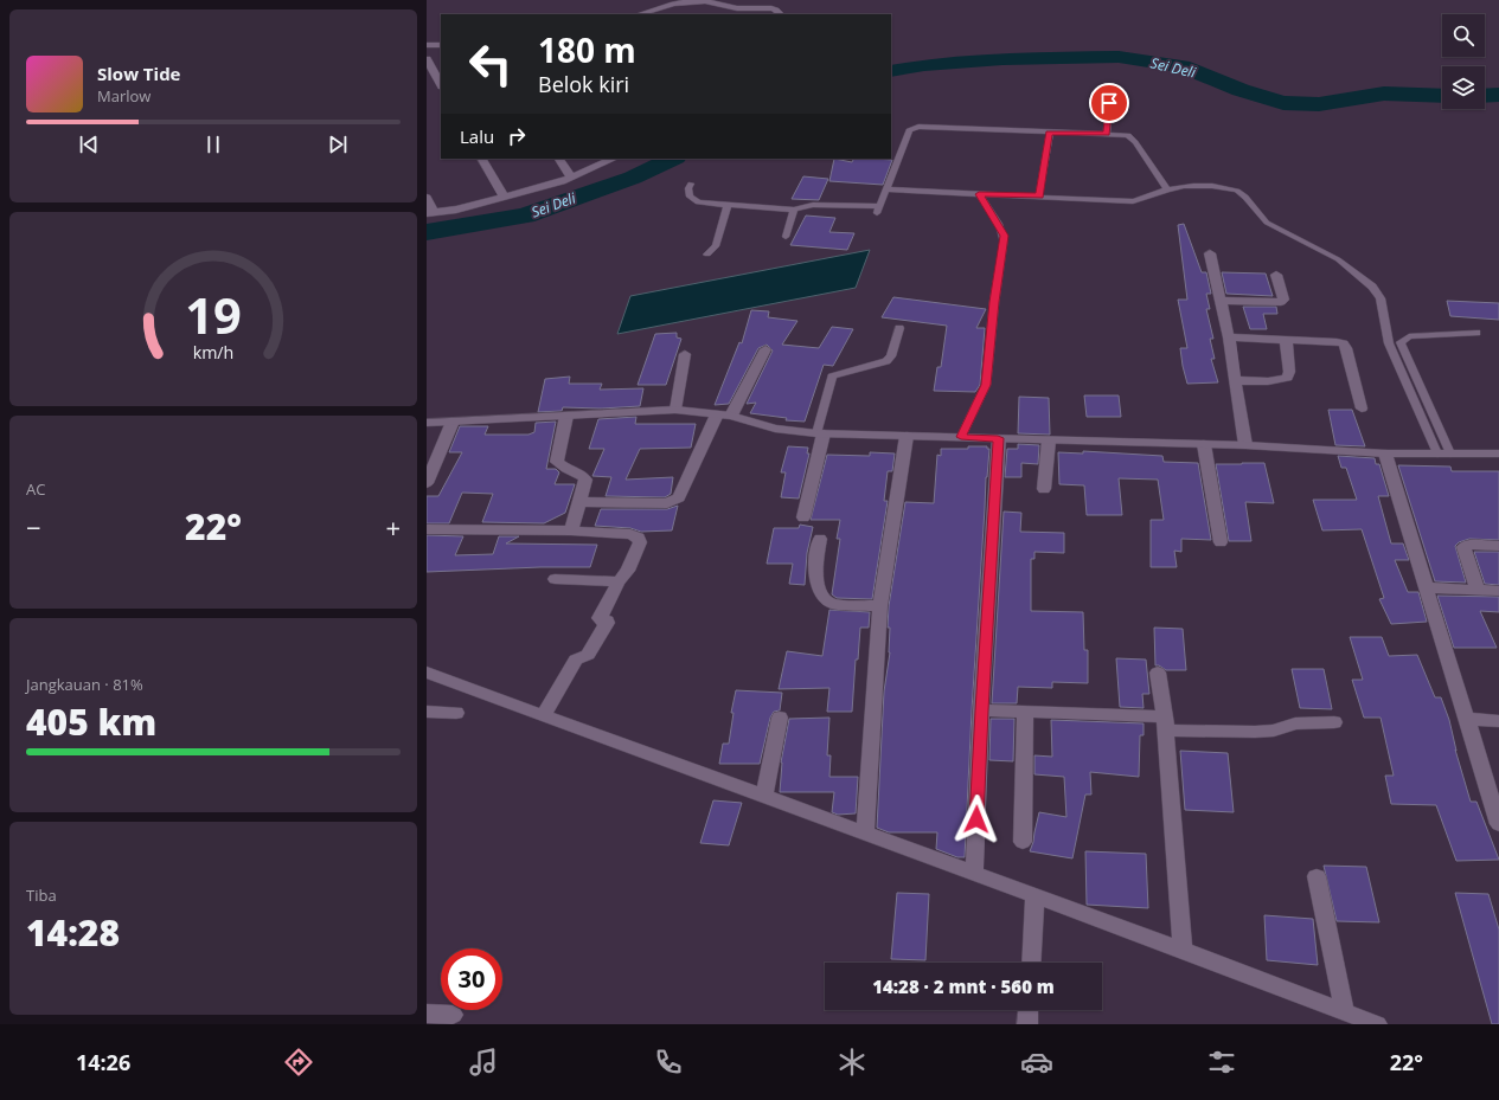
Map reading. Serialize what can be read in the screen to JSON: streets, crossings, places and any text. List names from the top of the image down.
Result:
{
  "water": ["Sei Deli"],
  "page": {
    "turn": ["180 m", "Belok kiri"],
    "song": ["Slow Tide", "Marlow"],
    "then": "Lalu",
    "tile": [
      "AC",
      ["Jangkauan · 81%", "405 km"],
      ["Tiba", "14:28"]
    ],
    "heat": ["−", "22°", "+"],
    "limit": "30",
    "trip": "14:28 · 2 mnt · 560 m",
    "tabs": ["14:26", "22°"],
    "gauge": ["19", "km/h"]
  }
}
